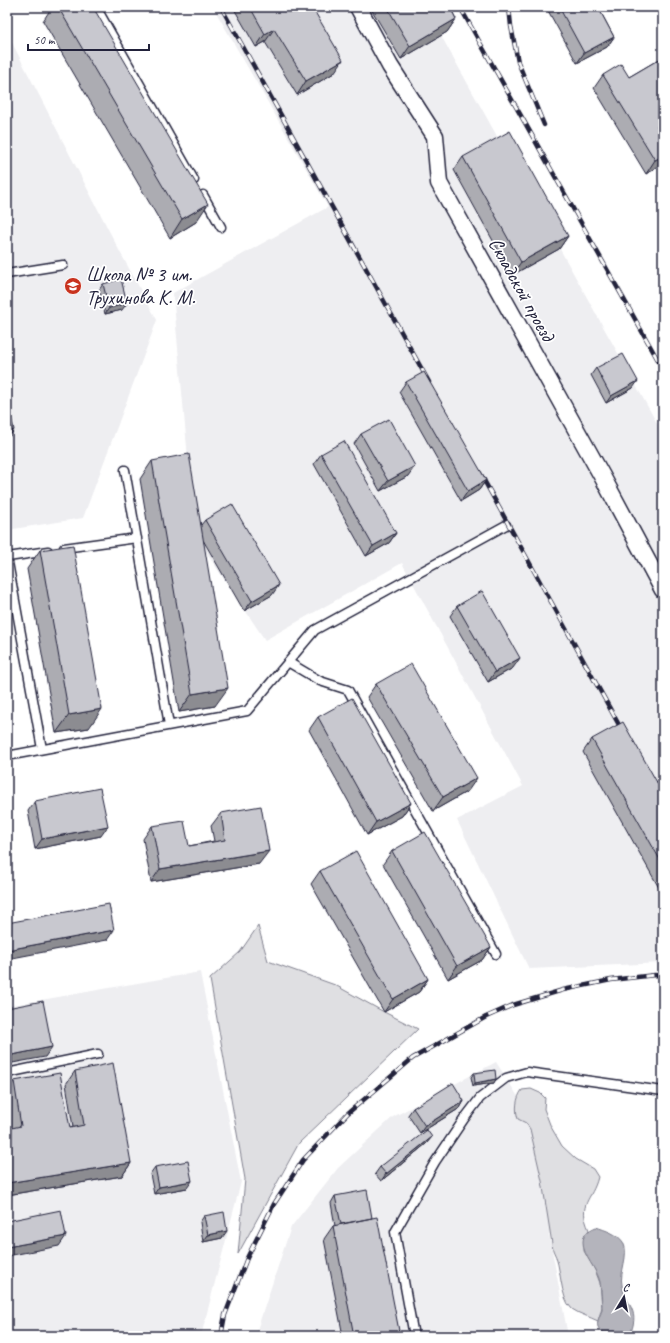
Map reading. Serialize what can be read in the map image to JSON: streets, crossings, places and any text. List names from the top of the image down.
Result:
{
  "streets": {
    "street": ["Складской проезд"]
  },
  "places": {
    "school or university": ["Школа № 3 им. Трухинова К. М."]
  },
  "scale_bar": "50 m",
  "north": "top"
}
